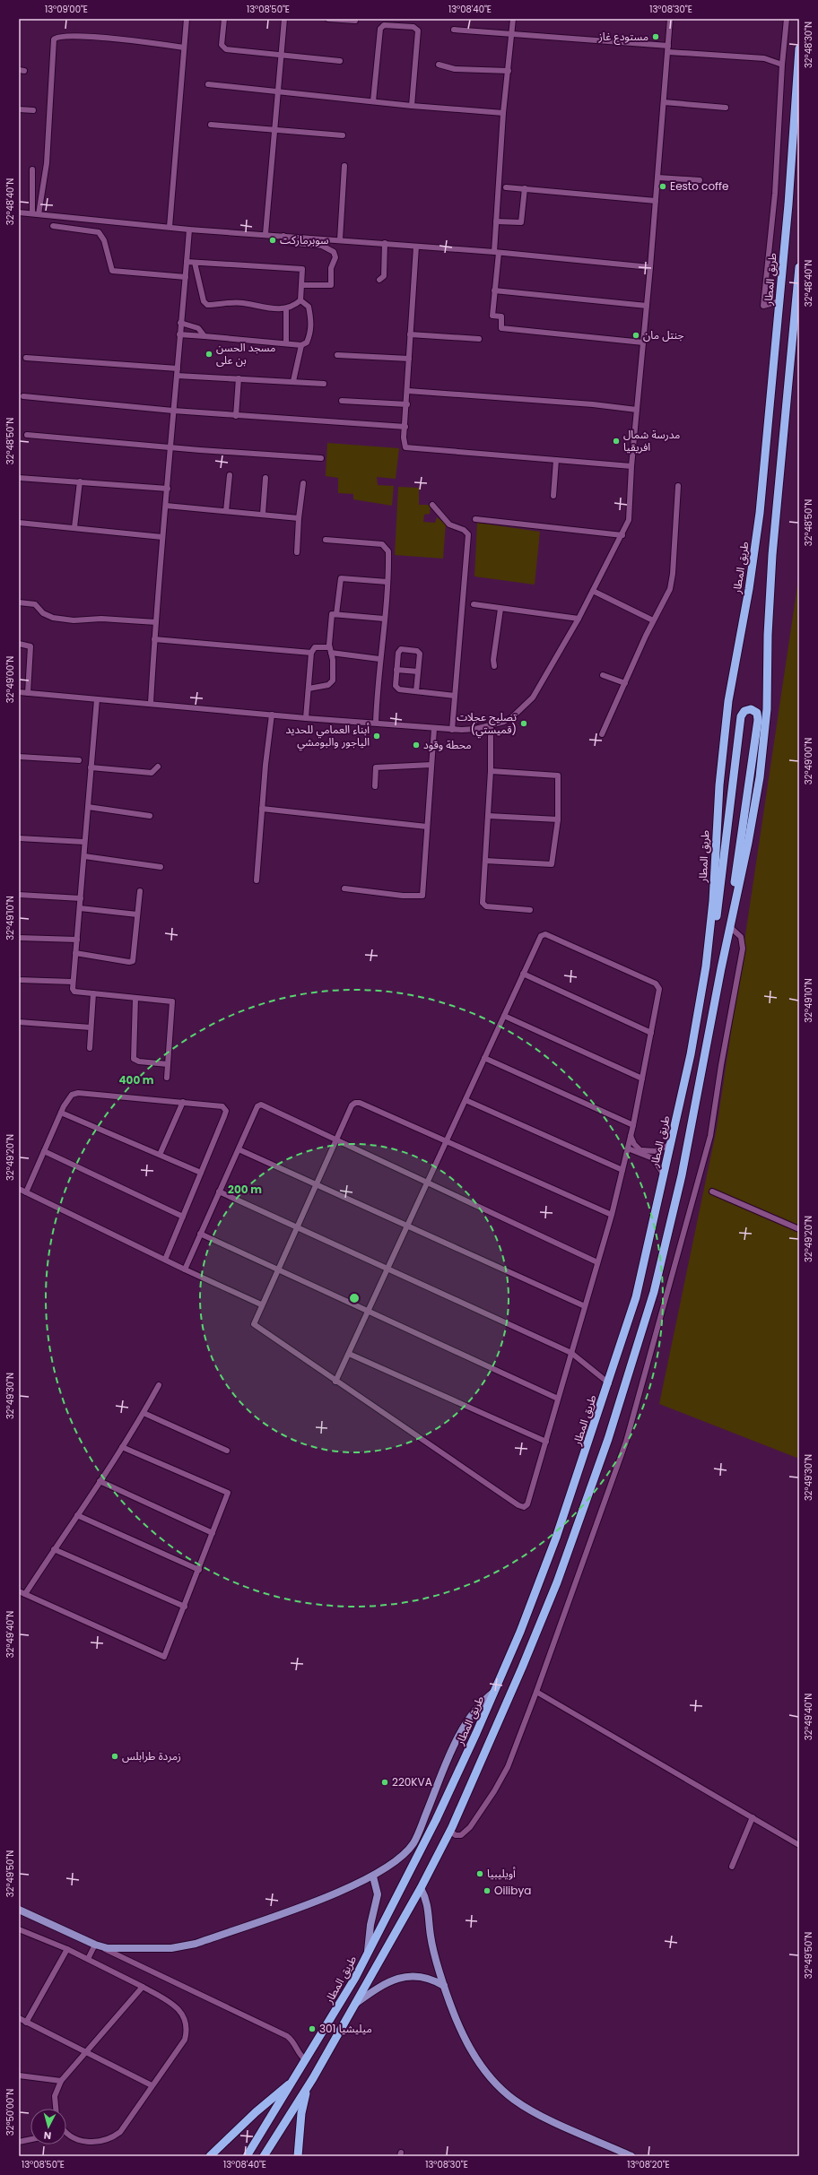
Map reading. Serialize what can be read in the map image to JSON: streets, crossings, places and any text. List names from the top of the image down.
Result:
{
  "streets": {
    "highway": ["طريق المطار"]
  },
  "places": [
    "مستودع غاز",
    "Eesto coffe",
    "سوبرماركت",
    "جنتل مان",
    "مسجد الحسن بن على",
    "مدرسة شمال افريقيا",
    "تصليح عجلات (قميستي)",
    "أبناء العمامي للحديد الياجور والبومشي",
    "محطة وقود",
    "زمردة طرابلس",
    "220KVA",
    "أويليبيا",
    "Oilibya",
    "ميليشيا 301"
  ],
  "north": "bottom",
  "coordinates": [
    "13°09'00\"E",
    "13°08'50\"E",
    "13°08'40\"E",
    "13°08'30\"E",
    "32°48'30\"N",
    "32°48'40\"N",
    "32°48'50\"N",
    "32°49'00\"N",
    "32°49'10\"N",
    "32°49'20\"N",
    "32°49'30\"N",
    "32°49'40\"N",
    "32°49'50\"N",
    "32°50'00\"N",
    "13°08'20\"E"
  ],
  "rings": ["400 m", "200 m"]
}
